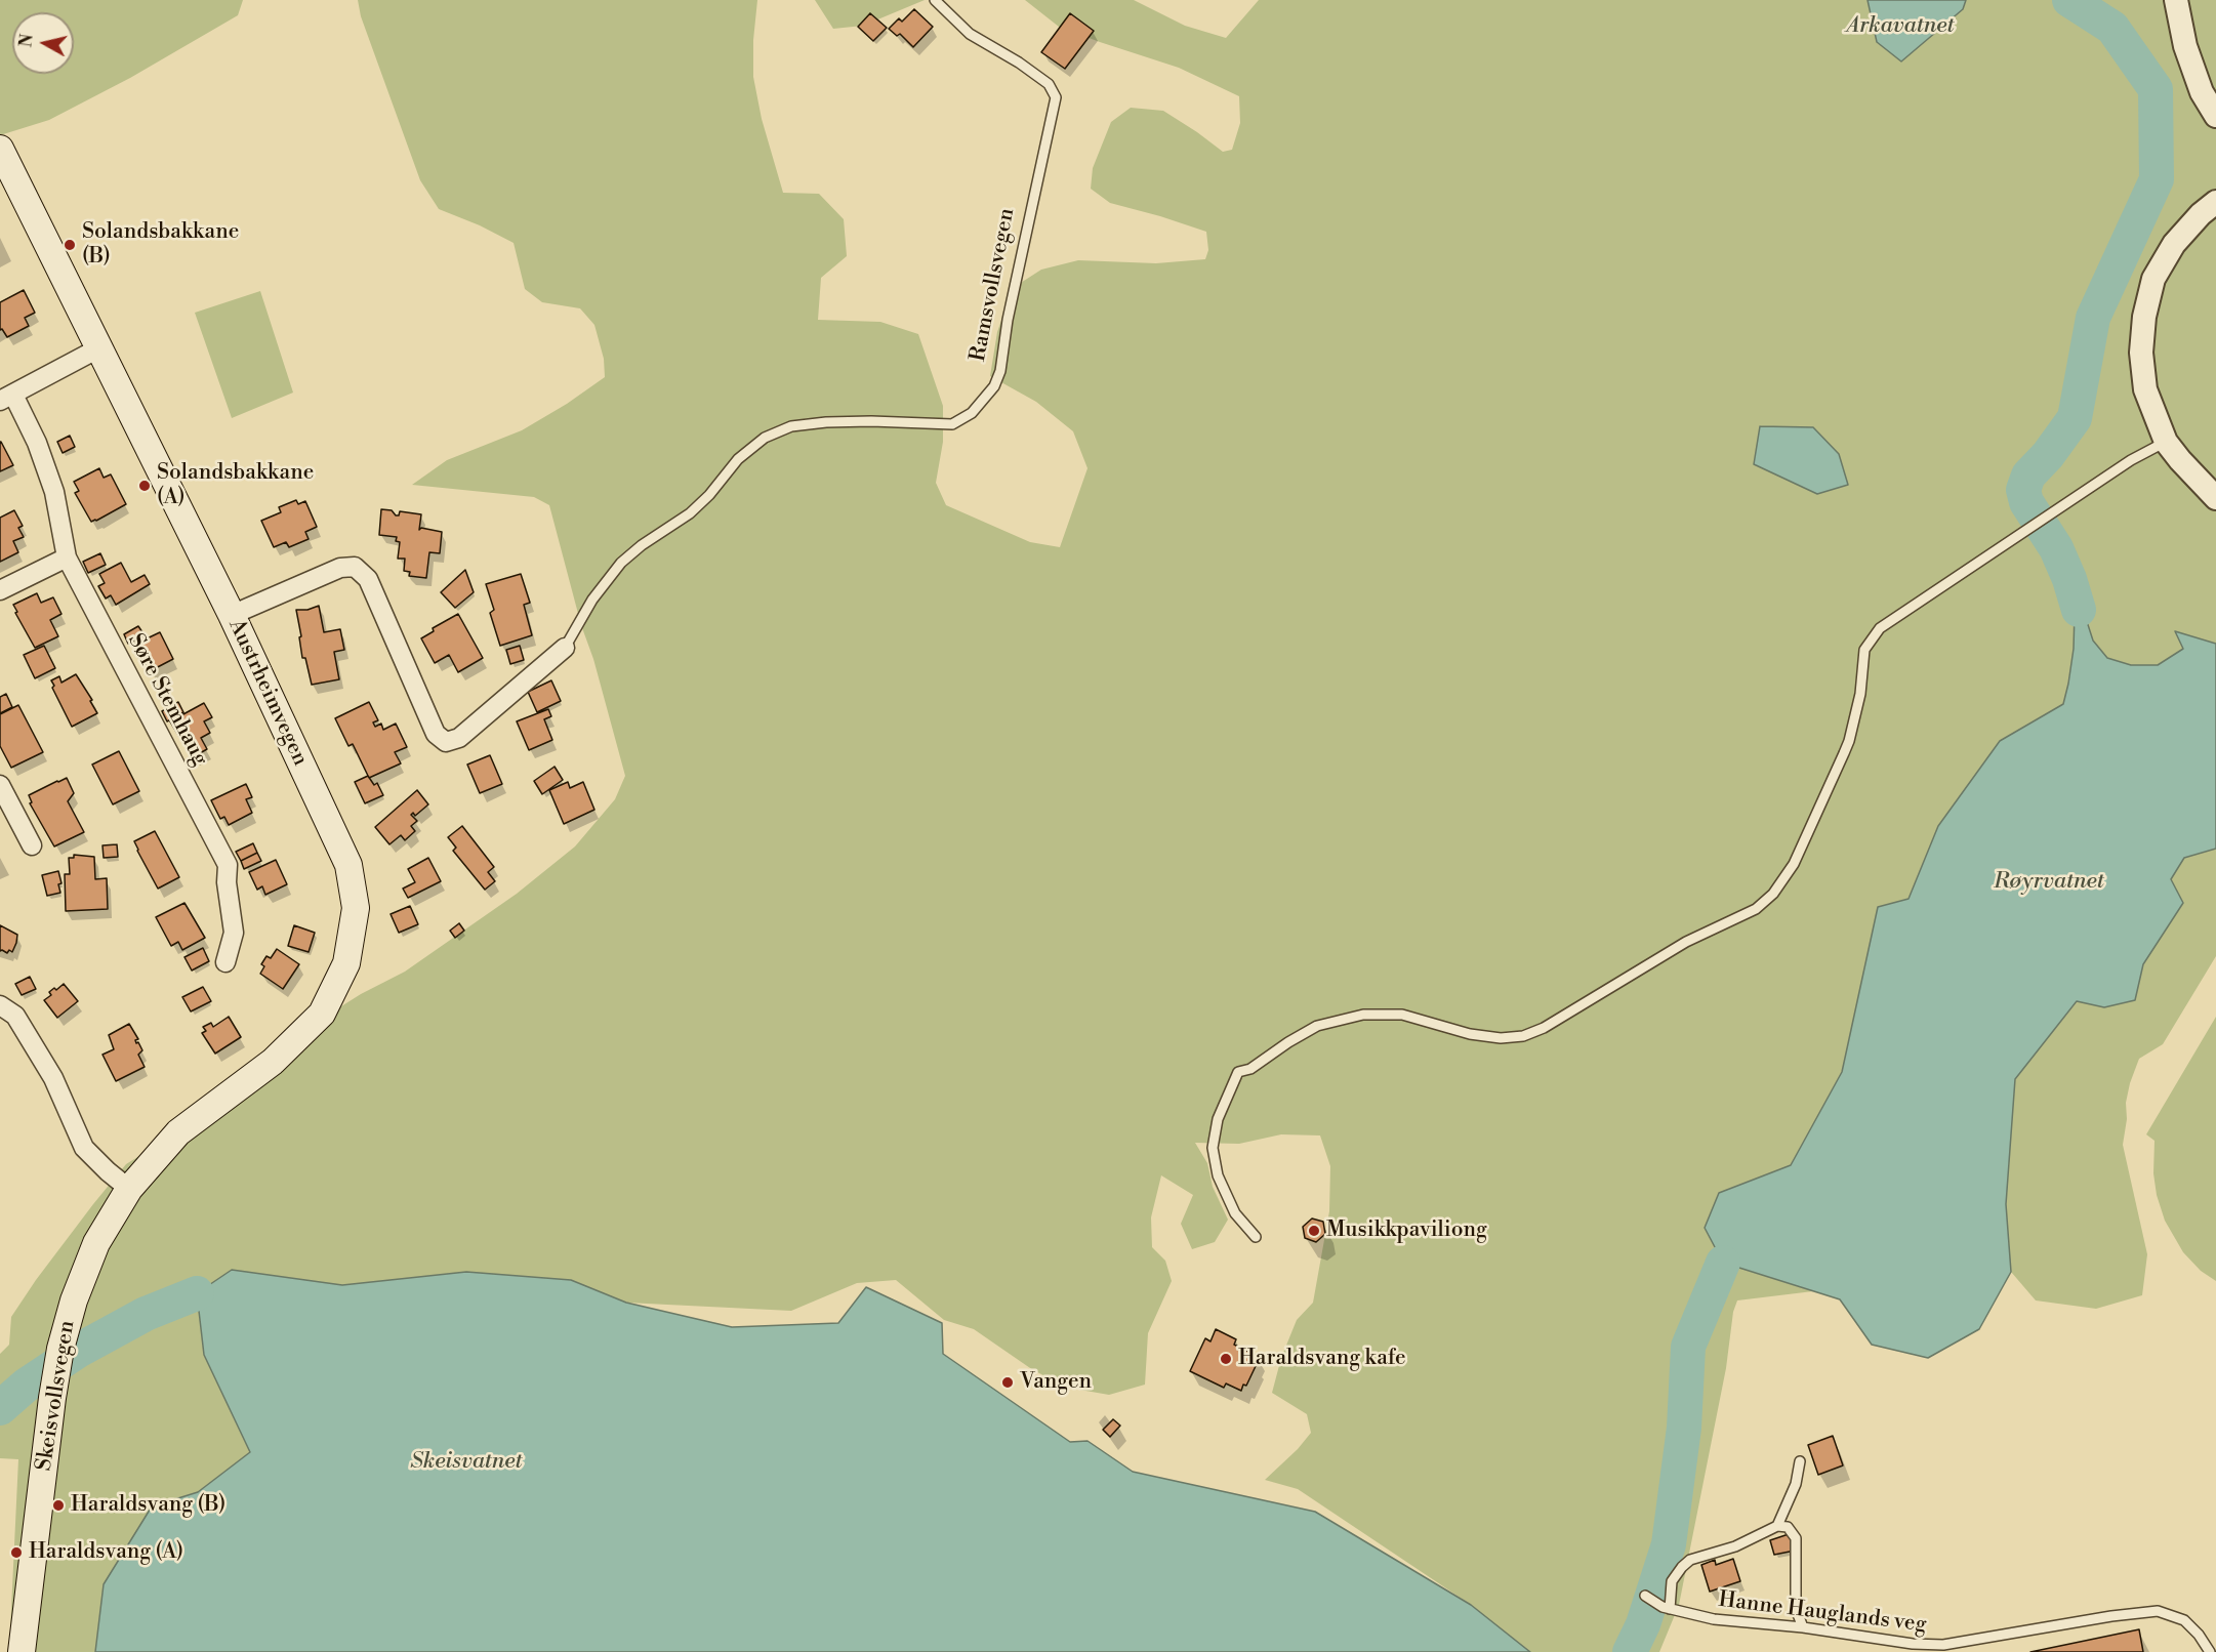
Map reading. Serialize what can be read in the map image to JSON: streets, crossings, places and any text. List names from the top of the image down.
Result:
{
  "streets": {
    "main road": ["Austrheimvegen", "Skeisvollsvegen"],
    "street": ["Ramsvollsvegen", "Søre Stemhaug"],
    "lane": ["Hanne Hauglands veg"]
  },
  "crossings": [
    ["Ramsvollsvegen", "Austrheimvegen"],
    ["Austrheimvegen", "Skeisvollsvegen"]
  ],
  "water": ["Arkavatnet", "Røyrvatnet", "Skeisvatnet"],
  "places": [
    "Solandsbakkane (B)",
    "Solandsbakkane (A)",
    "Musikkpaviliong",
    "Haraldsvang kafe",
    "Vangen",
    "Haraldsvang (B)",
    "Haraldsvang (A)"
  ],
  "north": "left"
}
